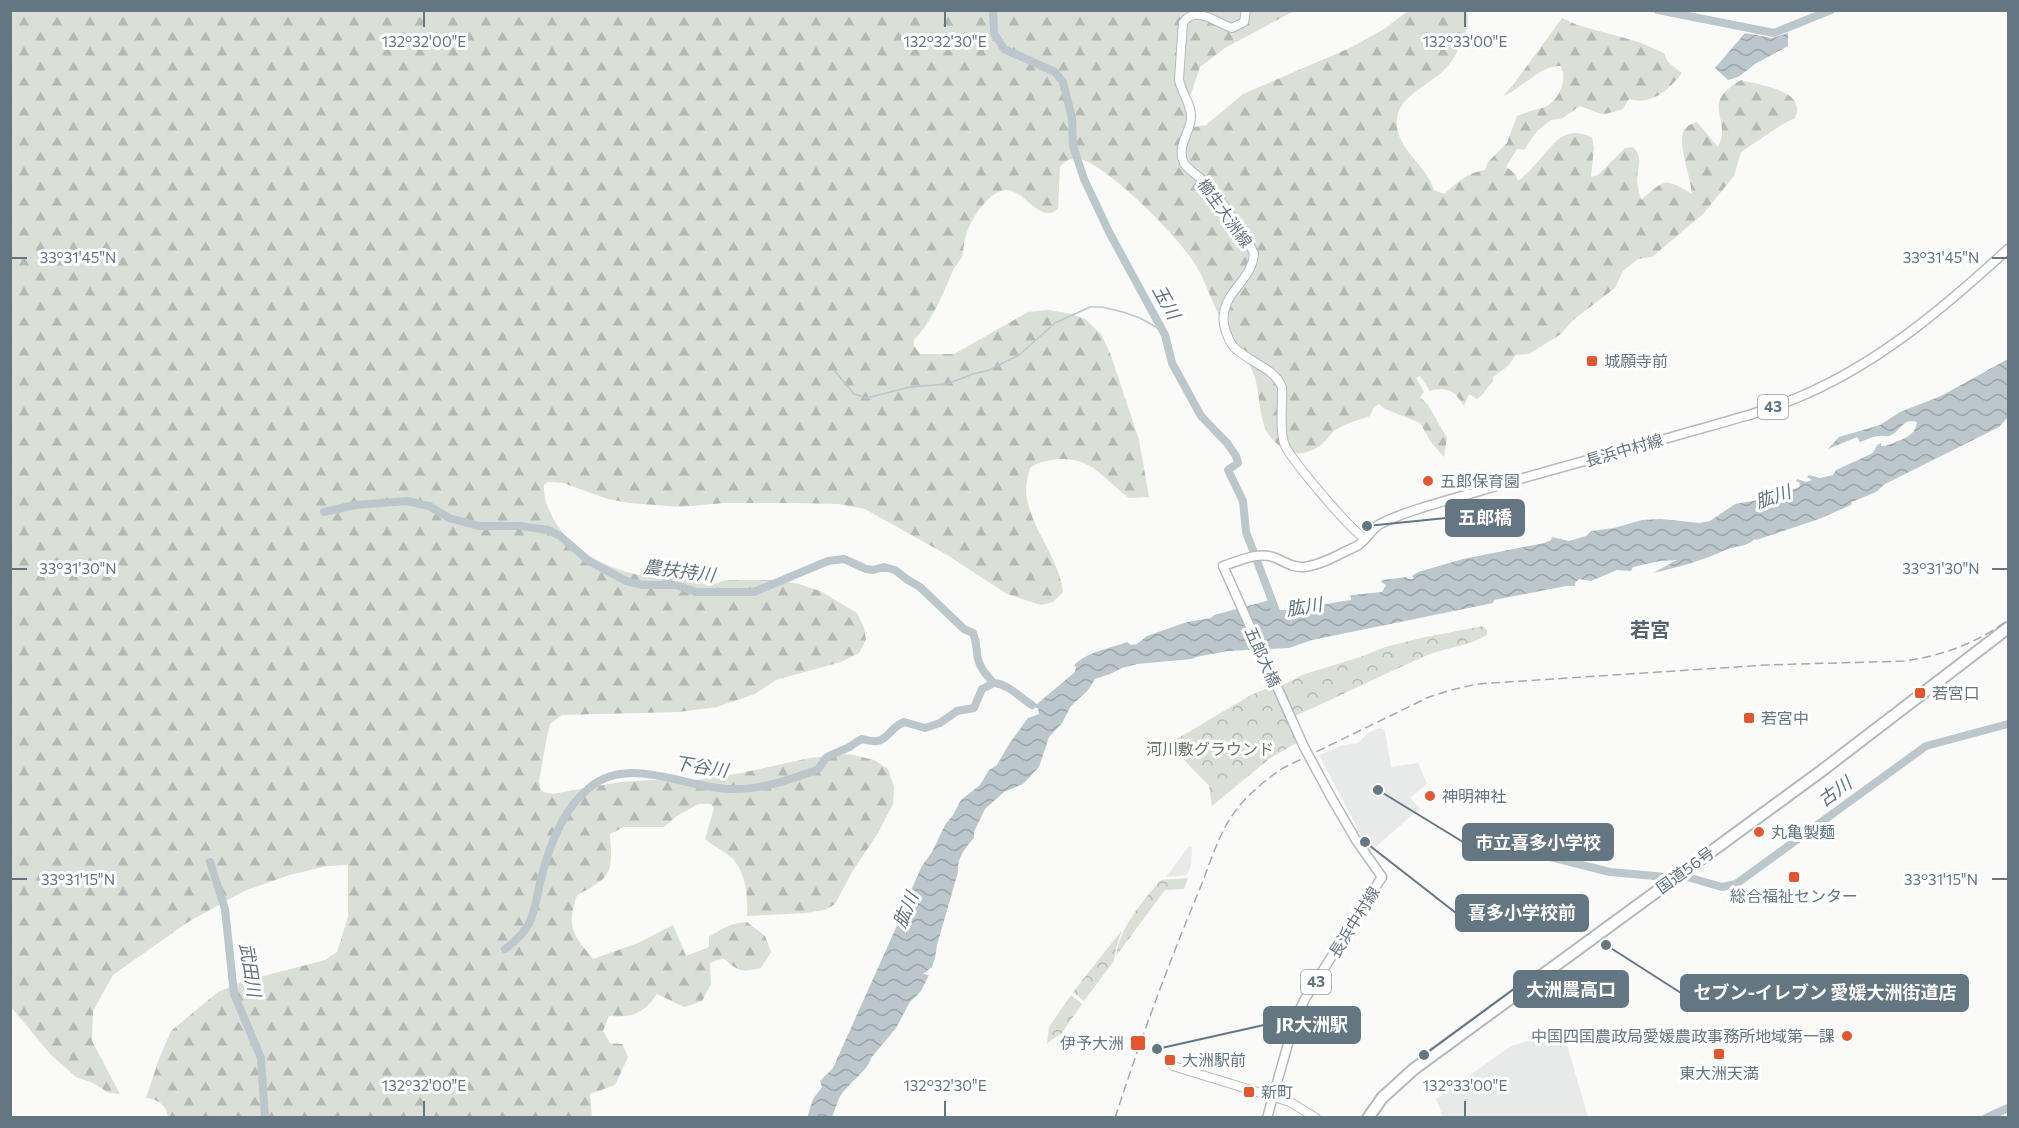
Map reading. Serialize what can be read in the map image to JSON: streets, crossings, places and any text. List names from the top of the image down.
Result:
{
  "streets": {
    "highway": ["国道56号"],
    "main road": [
      "櫛生大洲線",
      "43",
      "長浜中村線",
      "五郎大橋"
    ]
  },
  "crossings": [
    ["櫛生大洲線", "長浜中村線"],
    ["長浜中村線", "五郎大橋"]
  ],
  "districts": ["若宮"],
  "water": [
    "玉川",
    "肱川",
    "農扶持川",
    "下谷川",
    "古川",
    "武田川"
  ],
  "parks": ["河川敷グラウンド"],
  "places": {
    "transit": [
      "城願寺前",
      "若宮口",
      "若宮中",
      "総合福祉センター",
      "伊予大洲",
      "東大洲天満",
      "大洲駅前",
      "新町"
    ],
    "other": [
      "五郎保育園",
      "五郎橋",
      "市立喜多小学校",
      "神明神社",
      "丸亀製麺",
      "喜多小学校前",
      "セブン-イレブン 愛媛大洲街道店",
      "中国四国農政局愛媛農政事務所地域第一課",
      "JR大洲駅",
      "大洲農高口"
    ]
  },
  "coordinates": [
    "132°32'00\"E",
    "132°32'30\"E",
    "132°33'00\"E",
    "33°31'45\"N",
    "33°31'30\"N",
    "33°31'15\"N"
  ]
}
